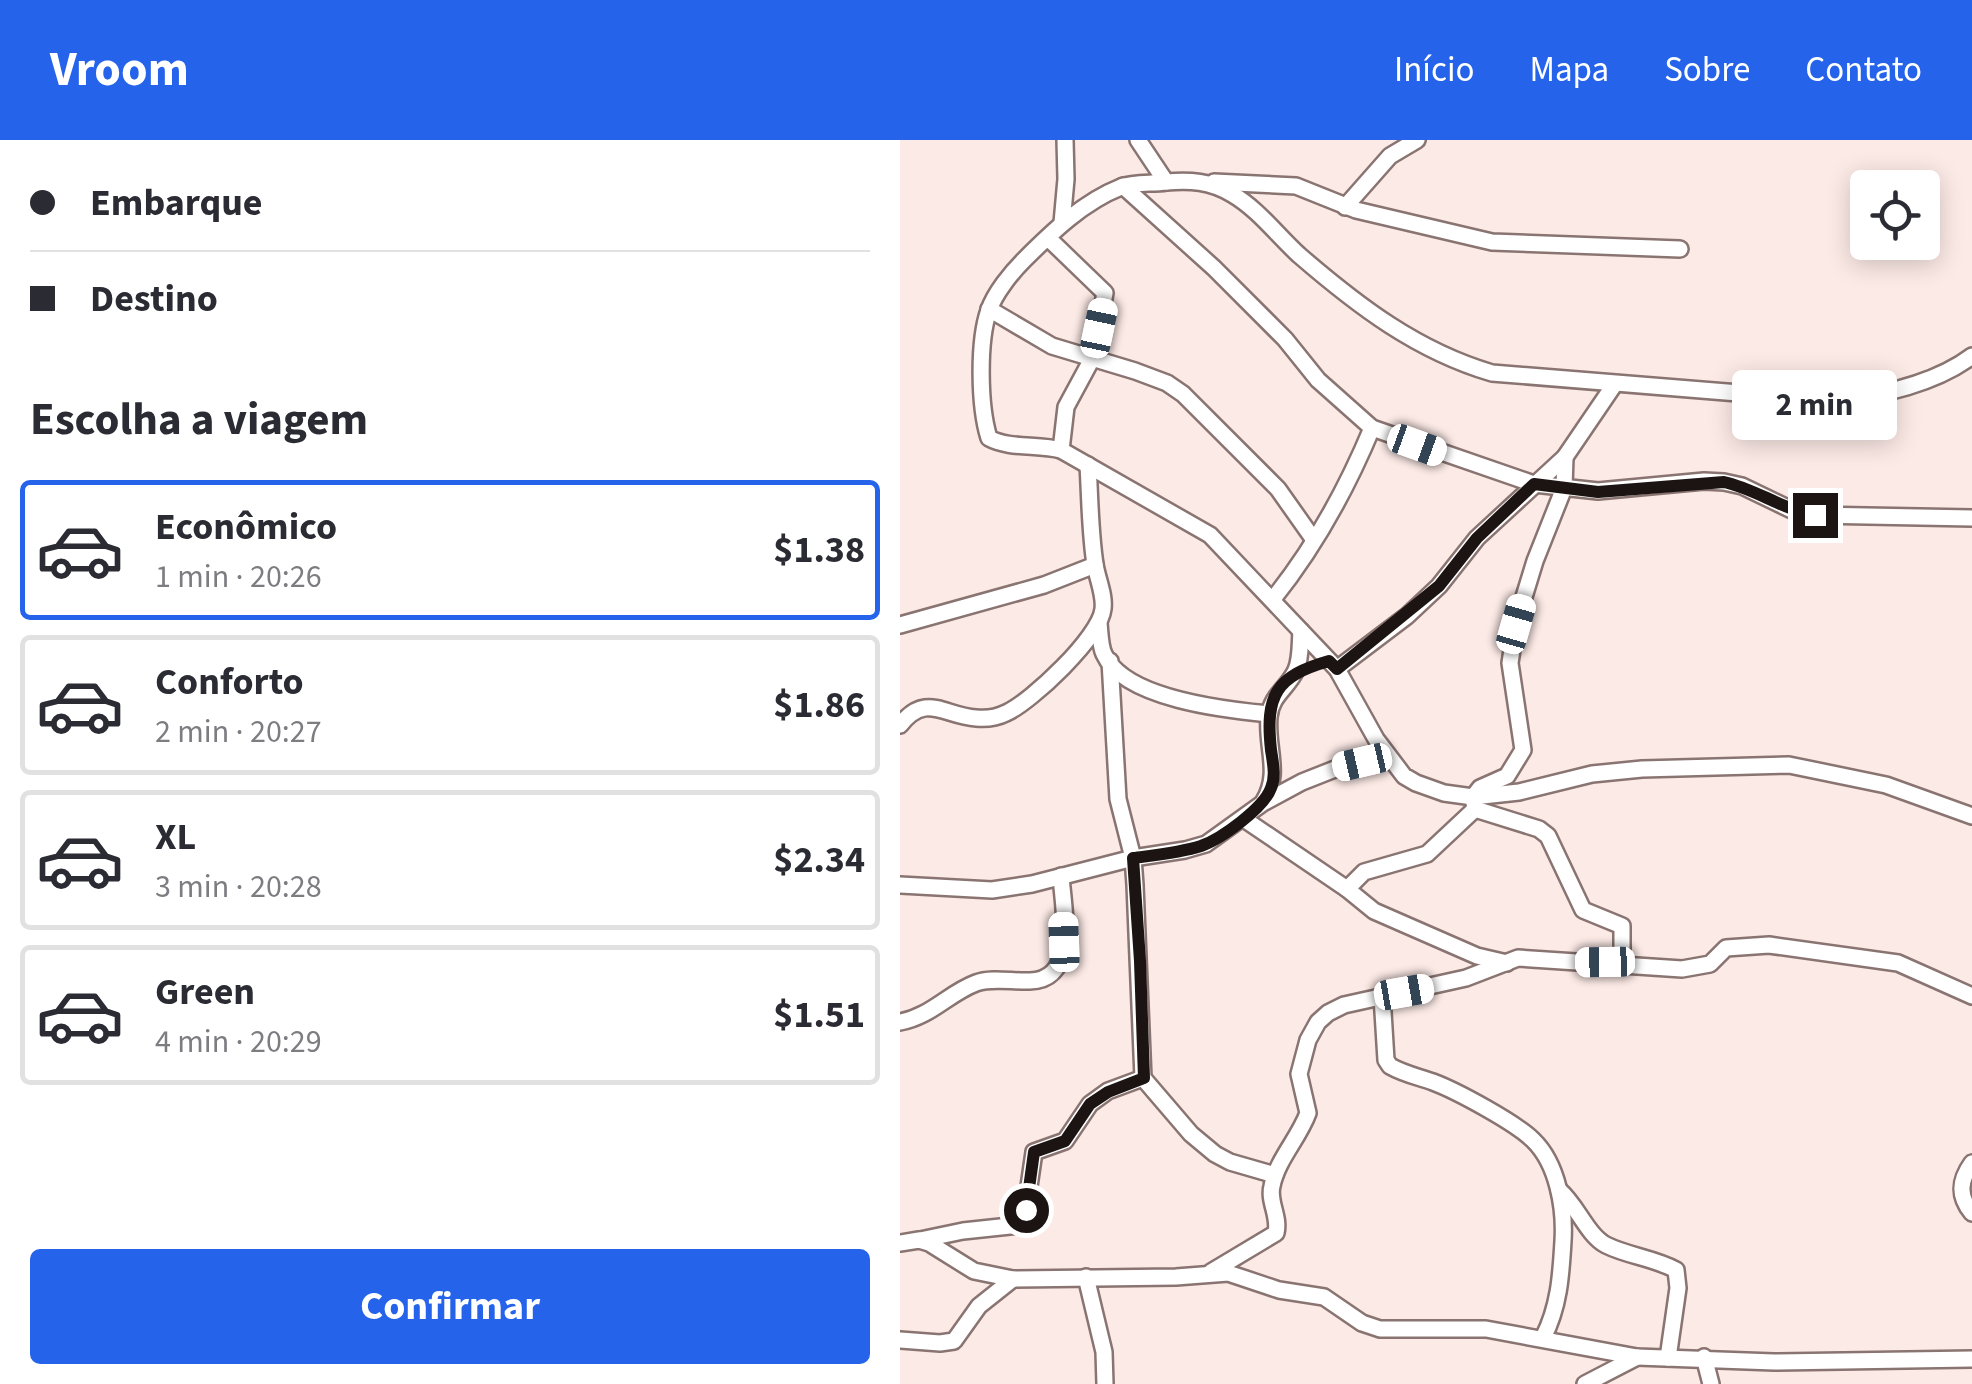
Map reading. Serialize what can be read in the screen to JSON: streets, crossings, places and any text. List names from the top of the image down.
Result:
{
  "page": {
    "header": "Vroom",
    "nav": [
      "Início",
      "Mapa",
      "Sobre",
      "Contato"
    ],
    "banner": ["Embarque", "Destino"],
    "heading": "Escolha a viagem",
    "bubble": "2 min",
    "list": [
      {
        "name": "Econômico",
        "note": "1 min · 20:26",
        "value": "$1.38"
      },
      {
        "name": "Conforto",
        "note": "2 min · 20:27",
        "value": "$1.86"
      },
      {
        "name": "XL",
        "note": "3 min · 20:28",
        "value": "$2.34"
      },
      {
        "name": "Green",
        "note": "4 min · 20:29",
        "value": "$1.51"
      }
    ],
    "buttons": "Confirmar"
  }
}
